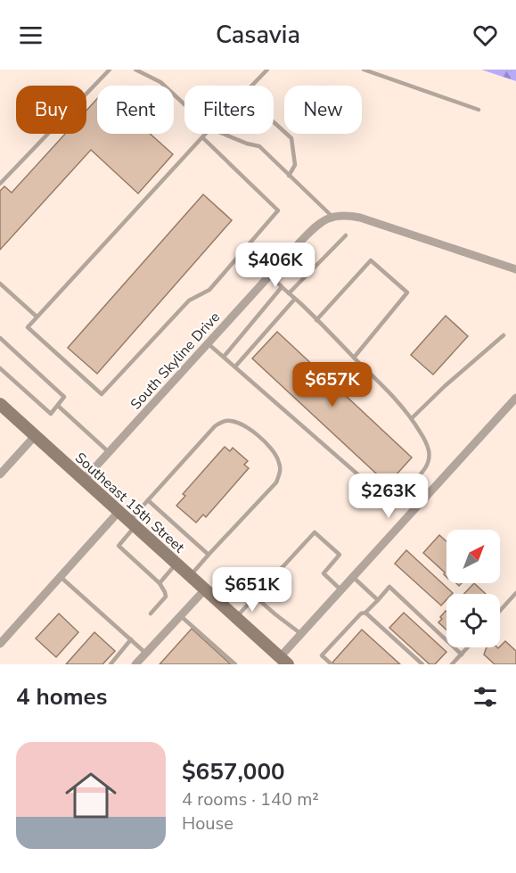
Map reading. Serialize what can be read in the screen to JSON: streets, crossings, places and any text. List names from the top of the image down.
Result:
{
  "streets": {
    "main road": ["Southeast 15th Street"],
    "street": ["South Skyline Drive"]
  },
  "crossings": [
    ["South Skyline Drive", "Southeast 15th Street"]
  ],
  "north": "top right",
  "page": {
    "header": "Casavia",
    "chip": [
      "Buy",
      "Rent",
      "Filters",
      "New"
    ],
    "price": [
      "$406K",
      "$657K",
      "$263K",
      "$651K"
    ],
    "heading": "4 homes",
    "list": [
      {
        "name": "$657,000",
        "note": "4 rooms · 140 m² · House"
      }
    ]
  }
}
